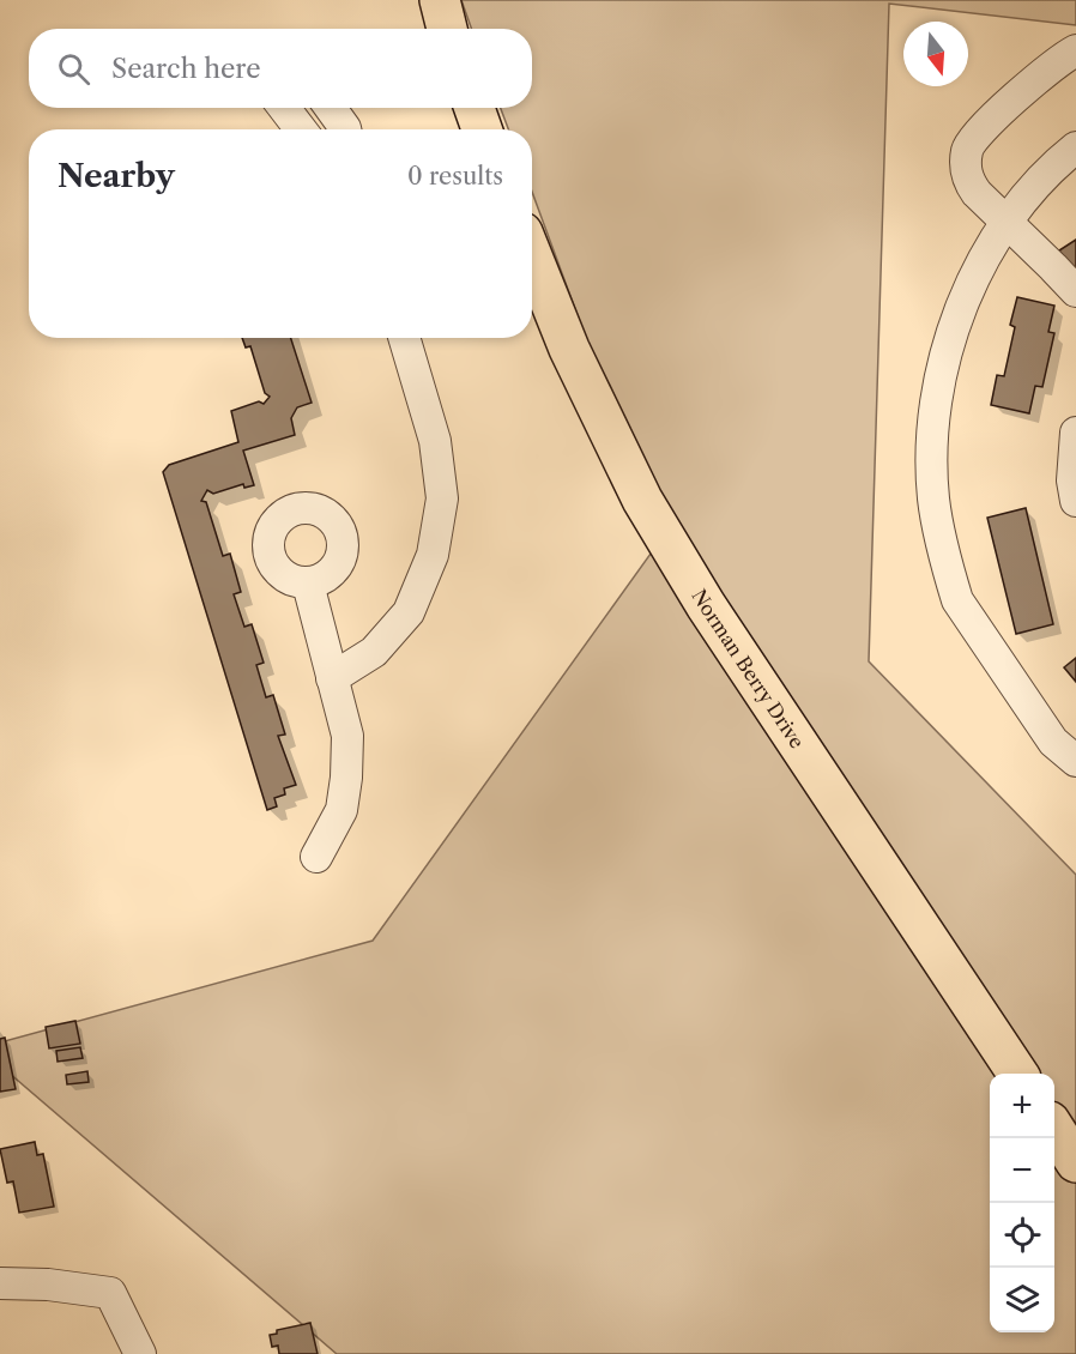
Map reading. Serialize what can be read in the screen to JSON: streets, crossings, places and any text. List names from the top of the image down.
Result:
{
  "streets": {
    "main road": ["Norman Berry Drive"]
  },
  "north": "bottom",
  "page": {
    "search": "Search here",
    "heading": ["Nearby", "0 results"],
    "map_buttons": ["+", "−"]
  }
}
